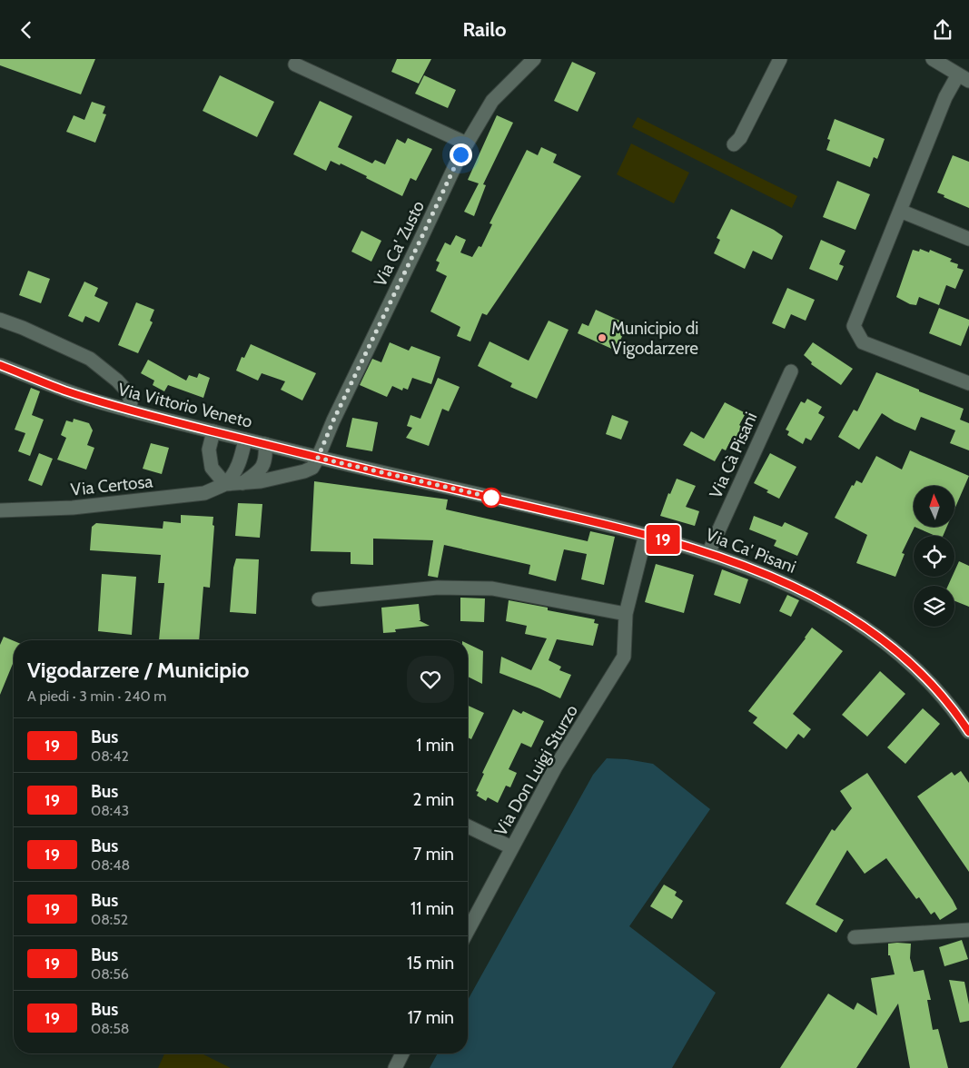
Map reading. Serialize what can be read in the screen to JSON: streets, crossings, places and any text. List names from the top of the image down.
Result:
{
  "streets": {
    "street": [
      "Via Ca' Zusto",
      "Via Vittorio Veneto",
      "Via Cà Pisani",
      "Via Certosa",
      "Via Ca' Pisani",
      "Via Don Luigi Sturzo"
    ]
  },
  "crossings": [
    ["Via Ca' Zusto", "Via Vittorio Veneto"],
    ["Via Ca' Zusto", "Via Certosa"],
    ["Via Vittorio Veneto", "Via Certosa"],
    ["Via Vittorio Veneto", "Via Ca' Pisani"],
    ["Via Cà Pisani", "Via Ca' Pisani"],
    ["Via Ca' Pisani", "Via Don Luigi Sturzo"]
  ],
  "places": ["Municipio di Vigodarzere"],
  "lines": ["bus line 19"],
  "north": "top",
  "page": {
    "header": "Railo",
    "on_map": "19",
    "heading": ["Vigodarzere / Municipio", "A piedi · 3 min · 240 m"],
    "list": [
      {
        "mark": "19",
        "name": "Bus",
        "note": "08:42",
        "value": "1 min"
      },
      {
        "mark": "19",
        "name": "Bus",
        "note": "08:43",
        "value": "2 min"
      },
      {
        "mark": "19",
        "name": "Bus",
        "note": "08:48",
        "value": "7 min"
      },
      {
        "mark": "19",
        "name": "Bus",
        "note": "08:52",
        "value": "11 min"
      },
      {
        "mark": "19",
        "name": "Bus",
        "note": "08:56",
        "value": "15 min"
      },
      {
        "mark": "19",
        "name": "Bus",
        "note": "08:58",
        "value": "17 min"
      }
    ]
  }
}
